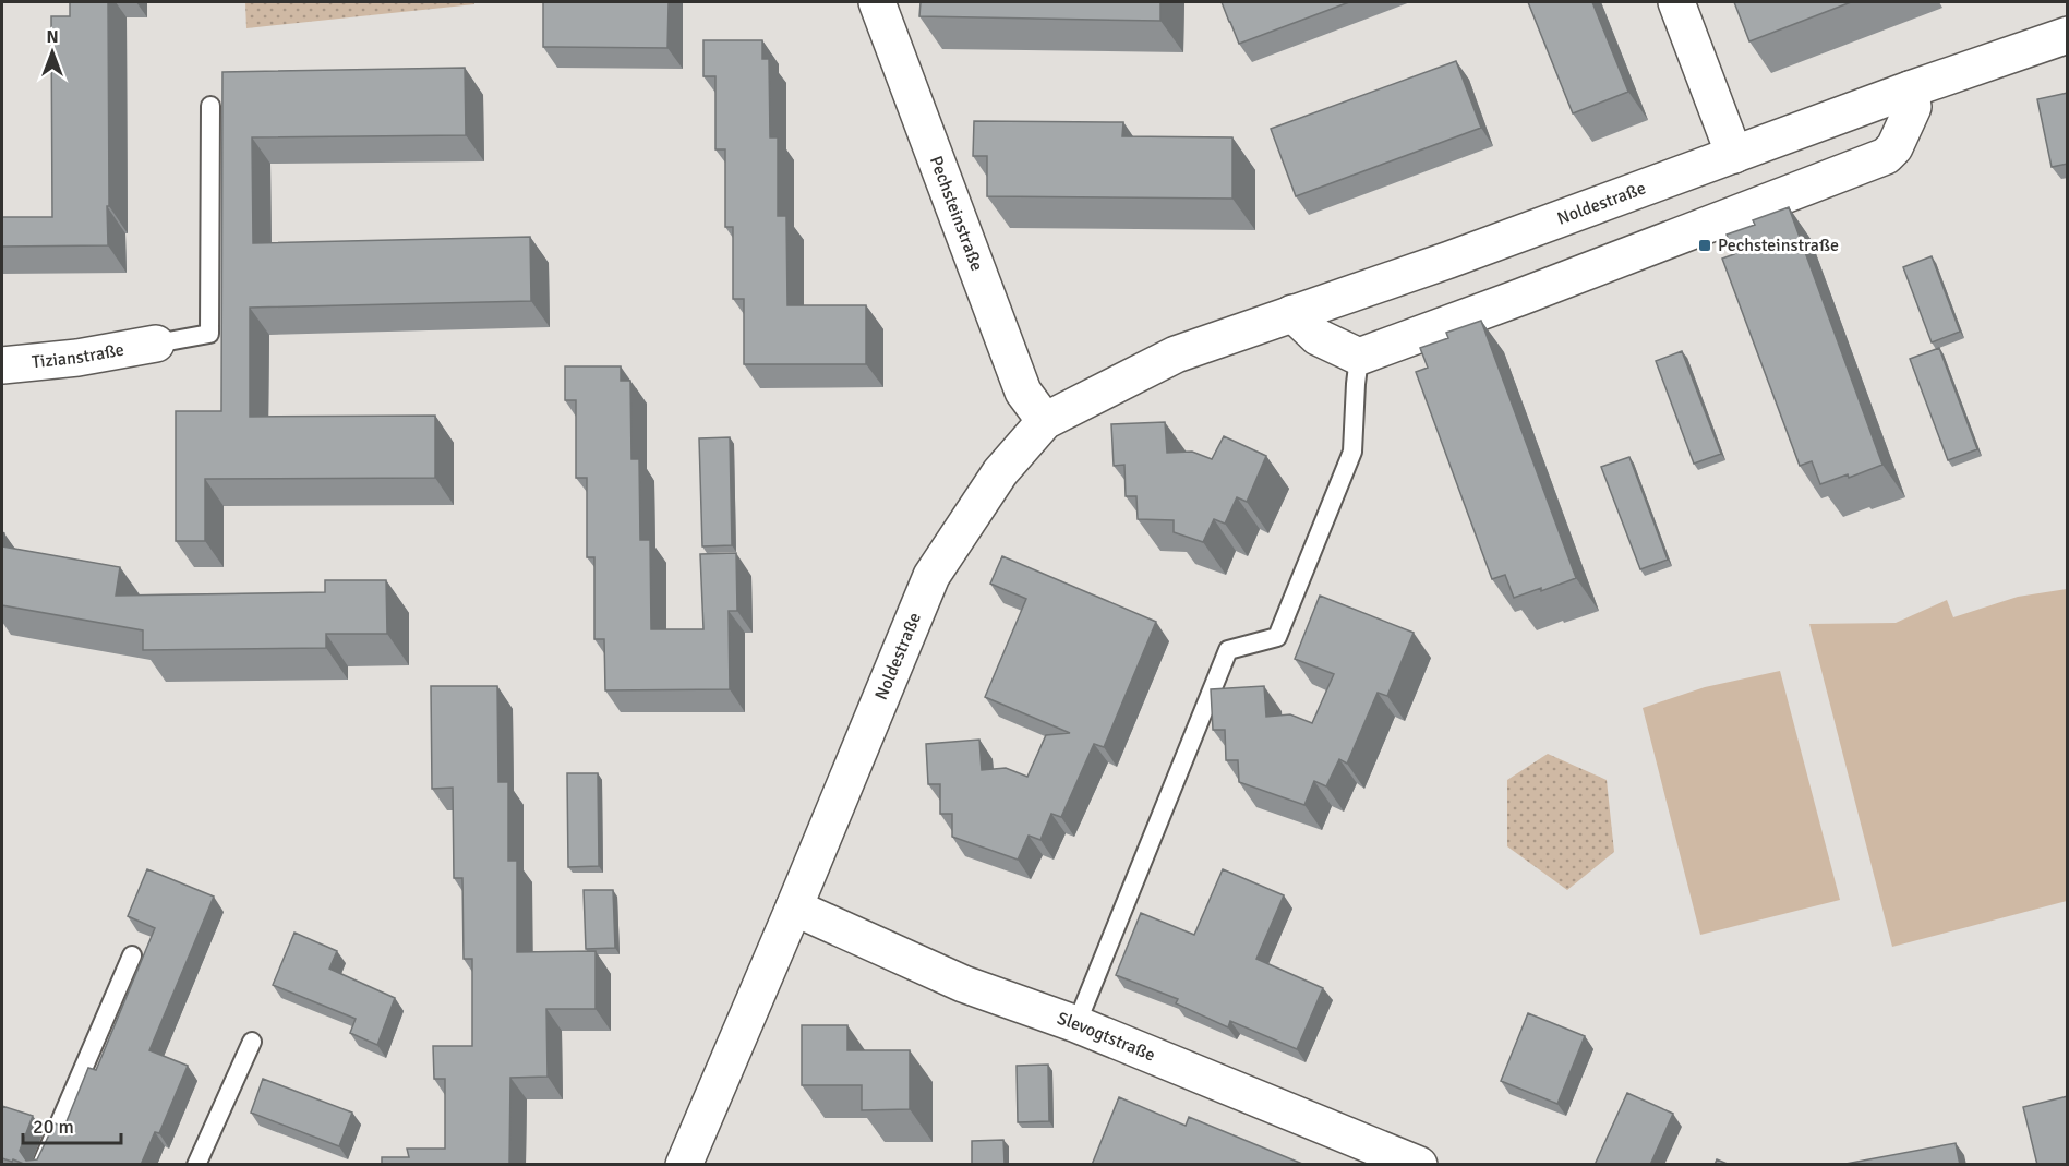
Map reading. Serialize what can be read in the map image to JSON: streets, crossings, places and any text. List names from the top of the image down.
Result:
{
  "streets": {
    "street": [
      "Noldestraße",
      "Pechsteinstraße",
      "Tizianstraße",
      "Slevogtstraße"
    ]
  },
  "crossings": [
    ["Noldestraße", "Pechsteinstraße"],
    ["Noldestraße", "Slevogtstraße"]
  ],
  "places": {
    "transit": ["Pechsteinstraße"]
  },
  "scale_bar": "20 m",
  "north": "top"
}
